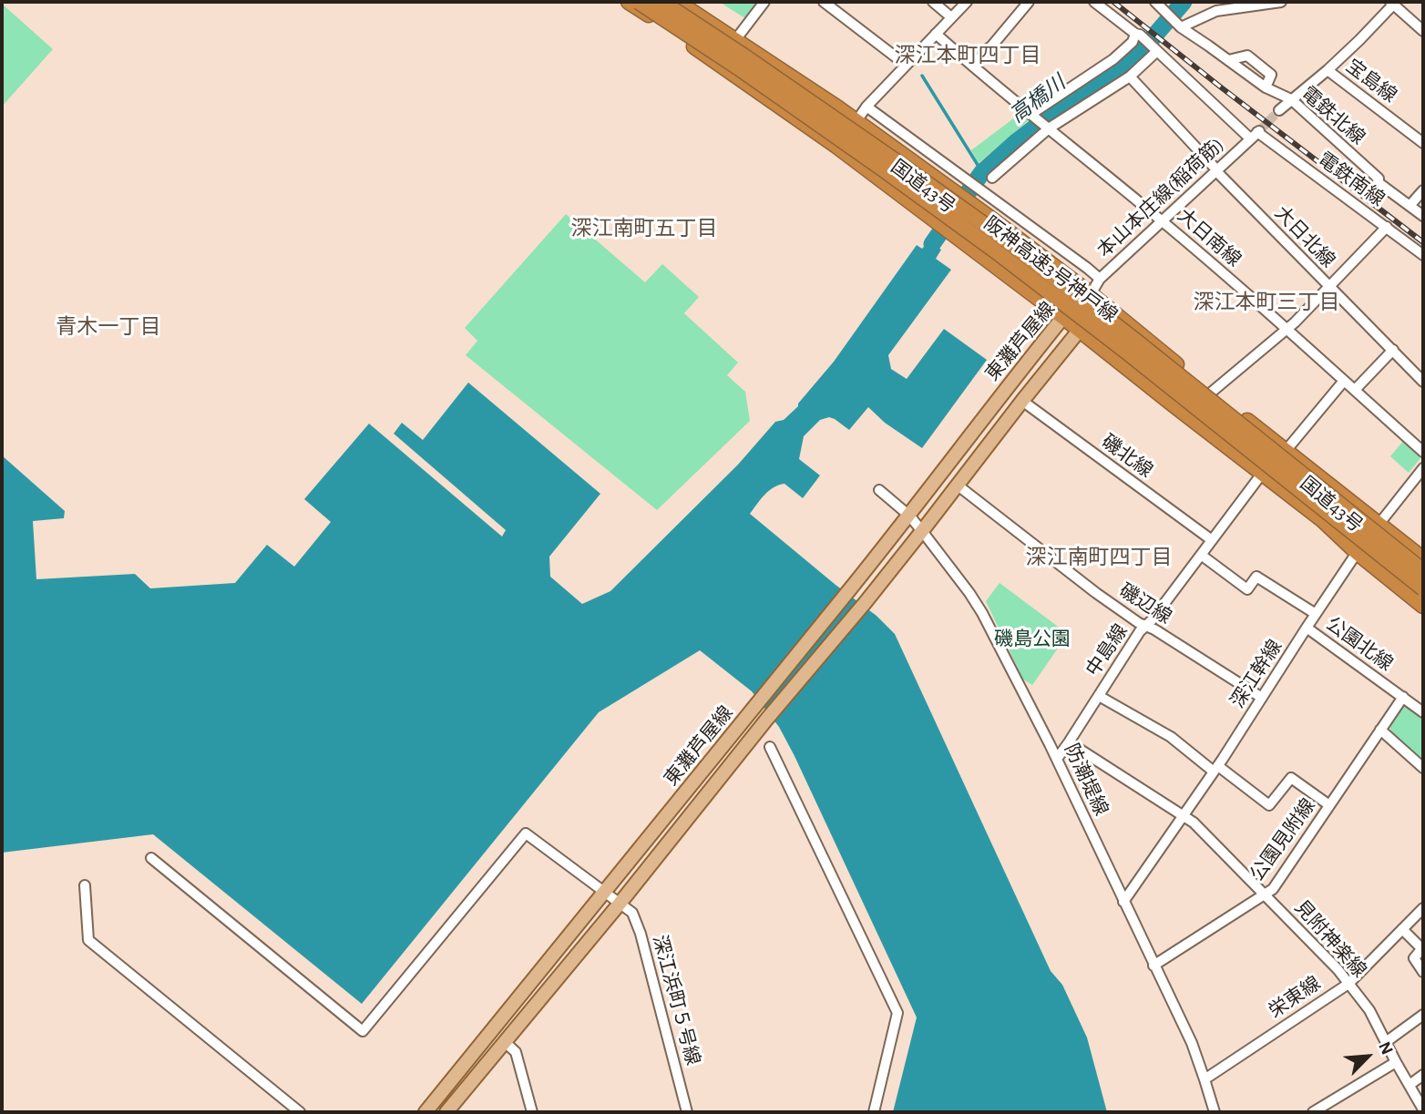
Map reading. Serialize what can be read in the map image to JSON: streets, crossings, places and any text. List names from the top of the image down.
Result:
{
  "streets": {
    "highway": ["国道43号", "阪神高速3号神戸線"],
    "main road": ["東灘芦屋線"],
    "street": [
      "宝島線",
      "電鉄北線",
      "電鉄南線",
      "本山本庄線(稲荷筋)",
      "大日北線",
      "大日南線",
      "磯北線",
      "磯辺線",
      "公園北線",
      "中島線",
      "深江幹線",
      "防潮堤線",
      "公園見附線",
      "見附神楽線",
      "栄東線",
      "深江浜町５号線"
    ]
  },
  "crossings": [
    ["電鉄南線", "本山本庄線(稲荷筋)"],
    ["国道43号", "本山本庄線(稲荷筋)"],
    ["国道43号", "東灘芦屋線"],
    ["国道43号", "中島線"],
    ["国道43号", "深江幹線"],
    ["本山本庄線(稲荷筋)", "大日北線"],
    ["本山本庄線(稲荷筋)", "大日南線"],
    ["本山本庄線(稲荷筋)", "東灘芦屋線"],
    ["東灘芦屋線", "磯北線"],
    ["東灘芦屋線", "磯辺線"],
    ["東灘芦屋線", "防潮堤線"],
    ["東灘芦屋線", "深江浜町５号線"],
    ["磯北線", "中島線"],
    ["磯辺線", "中島線"],
    ["磯辺線", "深江幹線"],
    ["公園北線", "深江幹線"],
    ["公園北線", "公園見附線"],
    ["中島線", "防潮堤線"],
    ["中島線", "見附神楽線"],
    ["深江幹線", "防潮堤線"],
    ["深江幹線", "見附神楽線"],
    ["防潮堤線", "公園見附線"],
    ["防潮堤線", "栄東線"],
    ["公園見附線", "見附神楽線"],
    ["見附神楽線", "栄東線"]
  ],
  "districts": [
    "深江本町四丁目",
    "深江南町五丁目",
    "深江本町三丁目",
    "青木一丁目",
    "深江南町四丁目"
  ],
  "water": ["高橋川"],
  "parks": ["磯島公園"],
  "north": "top right"
}
